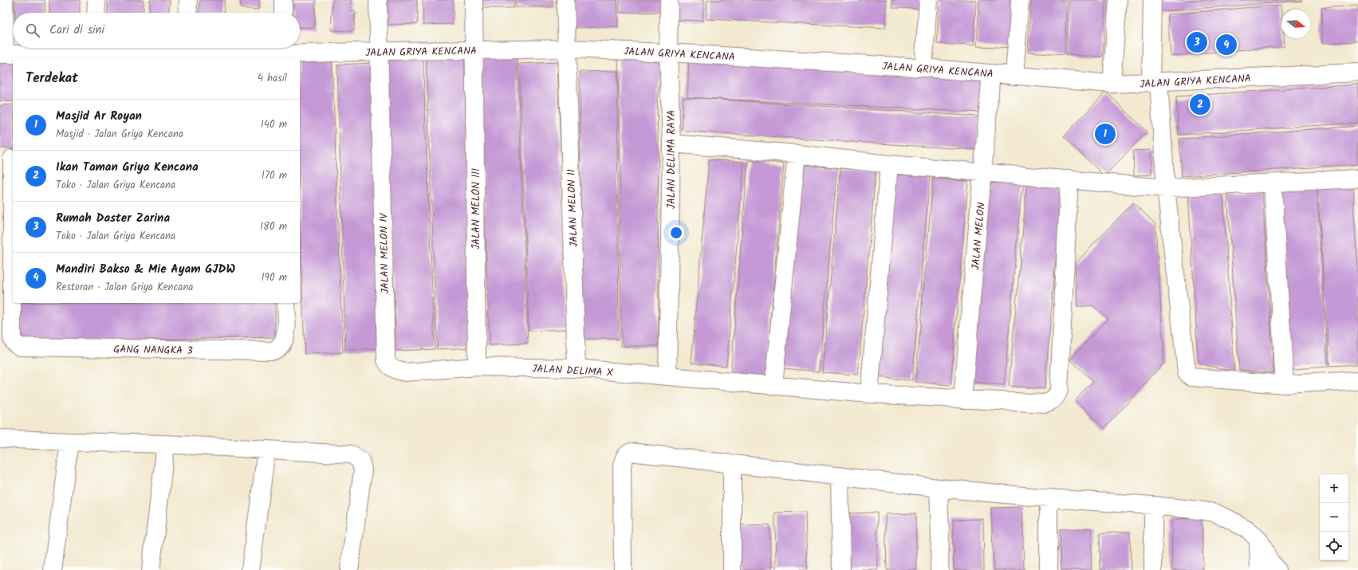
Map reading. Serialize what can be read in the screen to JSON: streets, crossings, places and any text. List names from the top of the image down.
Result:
{
  "streets": {
    "street": [
      "JALAN GRIYA KENCANA",
      "JALAN DELIMA RAYA",
      "JALAN MELON II",
      "JALAN MELON III",
      "JALAN MELON",
      "JALAN MELON IV",
      "GANG NANGKA 3",
      "JALAN DELIMA X"
    ]
  },
  "crossings": [
    ["JALAN GRIYA KENCANA", "JALAN DELIMA RAYA"],
    ["JALAN GRIYA KENCANA", "JALAN MELON II"],
    ["JALAN GRIYA KENCANA", "JALAN MELON III"],
    ["JALAN GRIYA KENCANA", "JALAN MELON"],
    ["JALAN GRIYA KENCANA", "JALAN MELON IV"],
    ["JALAN DELIMA RAYA", "JALAN DELIMA X"],
    ["JALAN MELON II", "JALAN DELIMA X"],
    ["JALAN MELON III", "JALAN MELON IV"],
    ["JALAN MELON III", "JALAN DELIMA X"],
    ["JALAN MELON", "JALAN DELIMA X"],
    ["JALAN MELON IV", "JALAN DELIMA X"]
  ],
  "north": "right",
  "page": {
    "search": "Cari di sini",
    "pins": [
      "3",
      "4",
      "2",
      "1"
    ],
    "heading": ["Terdekat", "4 hasil"],
    "list": [
      {
        "mark": "1",
        "name": "Masjid Ar Royan",
        "note": "Masjid · Jalan Griya Kencana",
        "value": "140 m"
      },
      {
        "mark": "2",
        "name": "Ikan Taman Griya Kencana",
        "note": "Toko · Jalan Griya Kencana",
        "value": "170 m"
      },
      {
        "mark": "3",
        "name": "Rumah Daster Zarina",
        "note": "Toko · Jalan Griya Kencana",
        "value": "180 m"
      },
      {
        "mark": "4",
        "name": "Mandiri Bakso & Mie Ayam GJDW",
        "note": "Restoran · Jalan Griya Kencana",
        "value": "190 m"
      }
    ],
    "map_buttons": ["+", "−"]
  }
}
